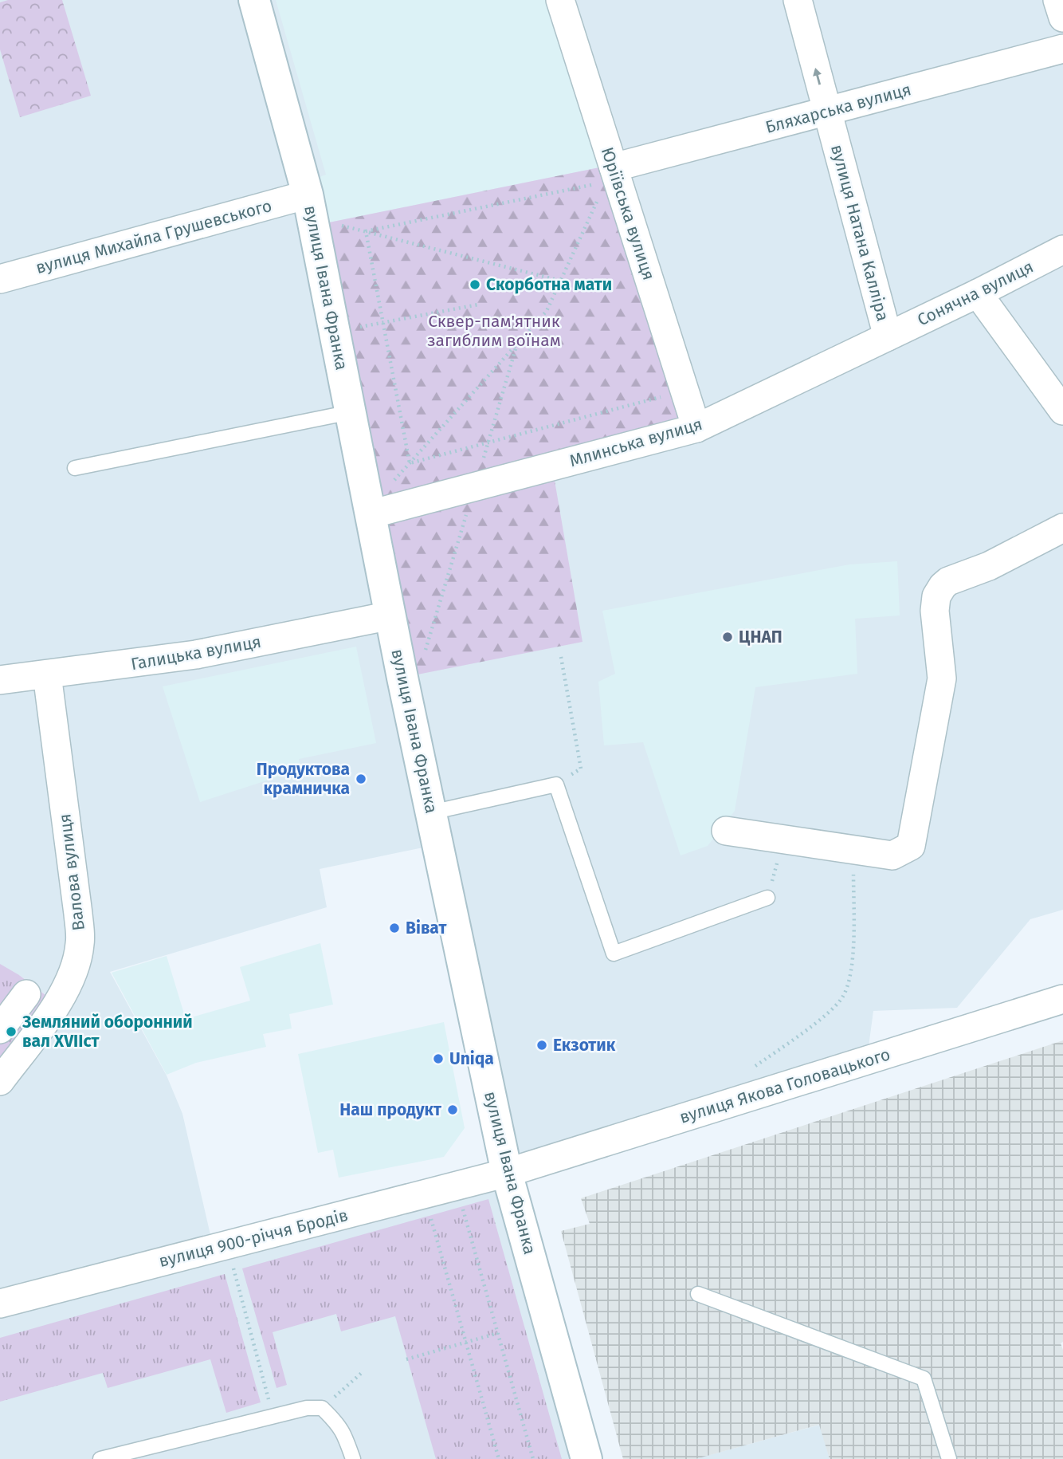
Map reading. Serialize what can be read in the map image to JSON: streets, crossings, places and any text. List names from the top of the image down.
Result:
{
  "streets": {
    "main road": ["вулиця Івана Франка"],
    "street": [
      "Бляхарська вулиця",
      "Юріївська вулиця",
      "вулиця Натана Калліра",
      "вулиця Михайла Грушевського",
      "Сонячна вулиця",
      "Млинська вулиця",
      "Галицька вулиця",
      "Валова вулиця",
      "вулиця Якова Головацького",
      "вулиця 900-річчя Бродів"
    ]
  },
  "crossings": [
    ["Бляхарська вулиця", "Юріївська вулиця"],
    ["Бляхарська вулиця", "вулиця Натана Калліра"],
    ["Юріївська вулиця", "Млинська вулиця"],
    ["вулиця Натана Калліра", "Сонячна вулиця"],
    ["вулиця Натана Калліра", "Млинська вулиця"],
    ["вулиця Михайла Грушевського", "вулиця Івана Франка"],
    ["вулиця Івана Франка", "Млинська вулиця"],
    ["вулиця Івана Франка", "Галицька вулиця"],
    ["вулиця Івана Франка", "вулиця Якова Головацького"],
    ["вулиця Івана Франка", "вулиця 900-річчя Бродів"],
    ["Сонячна вулиця", "Млинська вулиця"],
    ["Галицька вулиця", "Валова вулиця"],
    ["вулиця Якова Головацького", "вулиця 900-річчя Бродів"]
  ],
  "parks": ["Сквер-пам'ятник загиблим воїнам"],
  "places": [
    "Cкорботна мати",
    "ЦНАП",
    "Продуктова крамничка",
    "Віват",
    "Земляний оборонний вал XVIIст",
    "Екзотик",
    "Uniqa",
    "Наш продукт"
  ]
}
